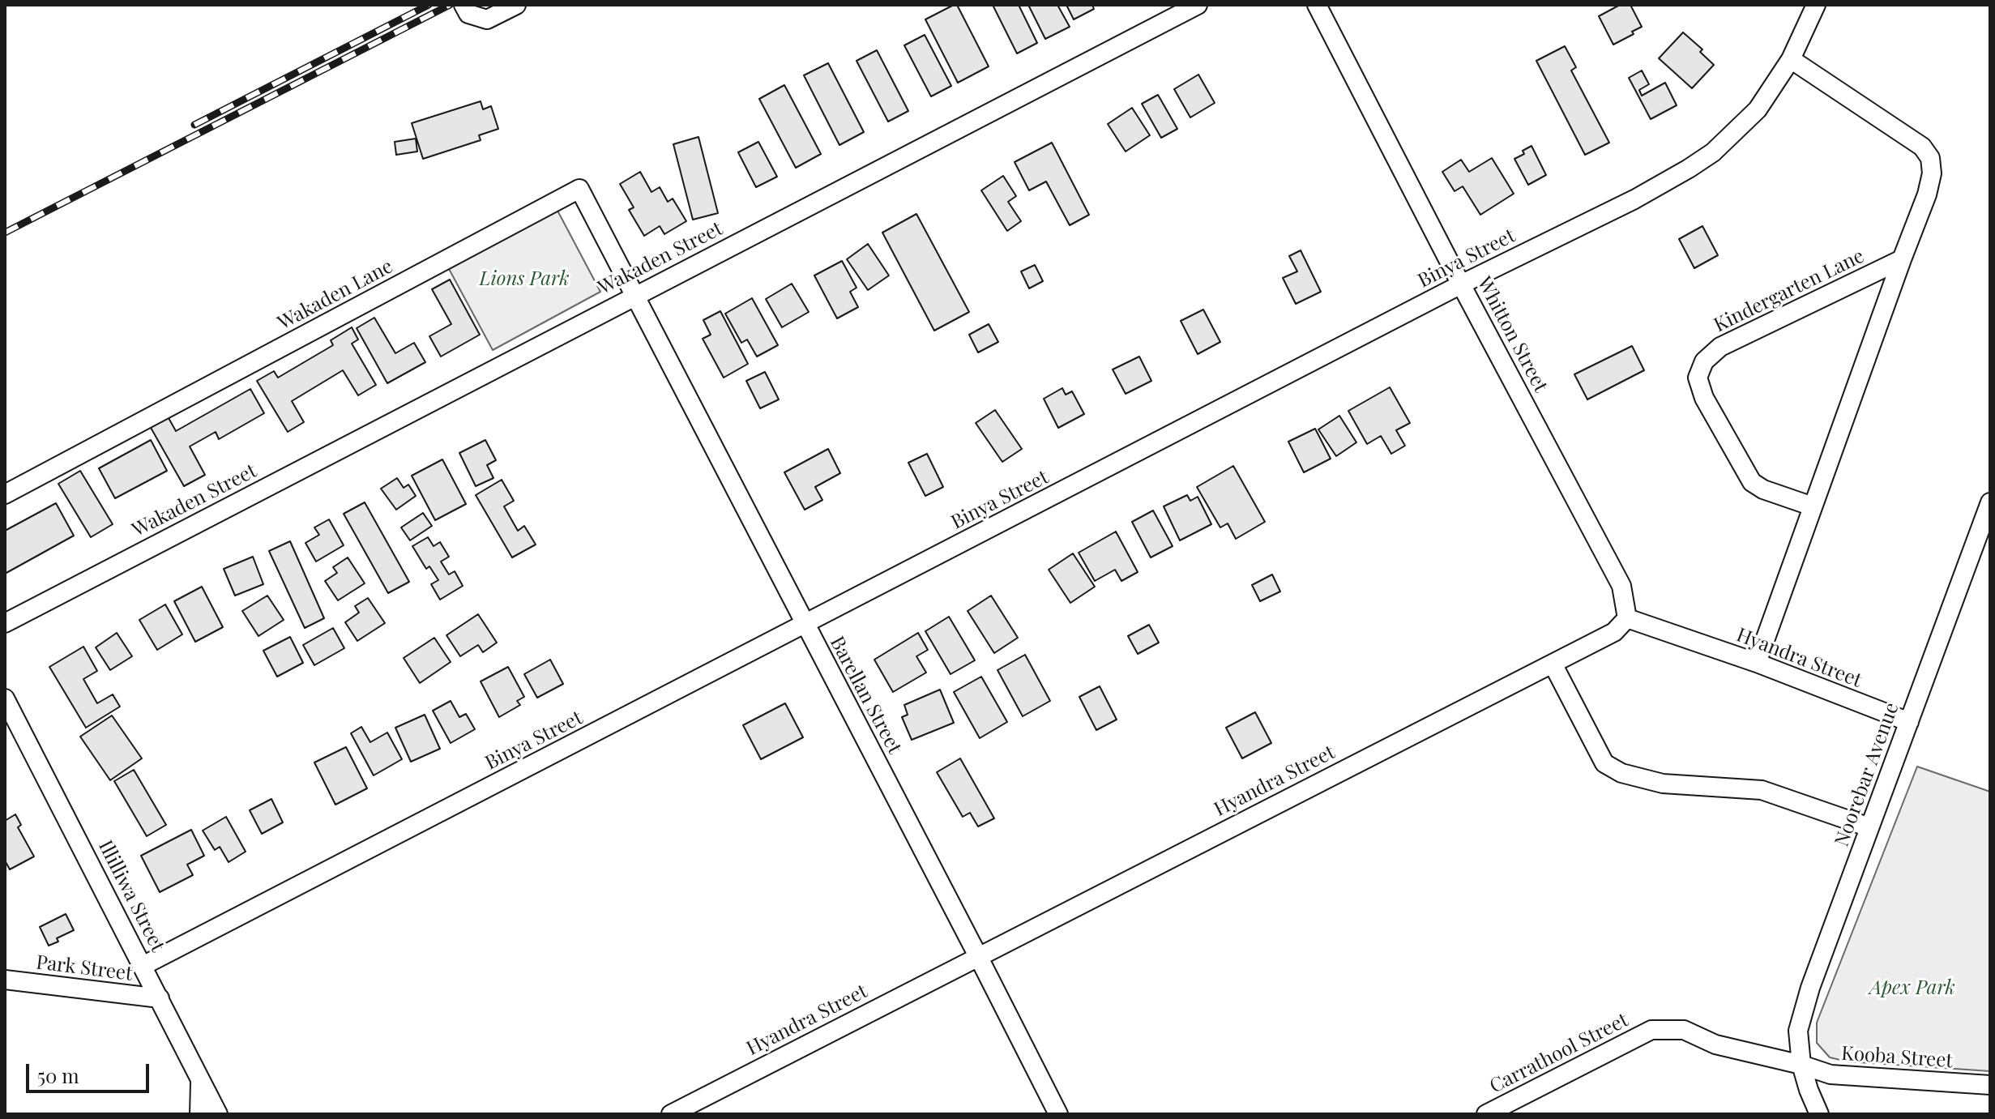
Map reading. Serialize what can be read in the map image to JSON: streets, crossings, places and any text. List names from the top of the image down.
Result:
{
  "streets": {
    "street": [
      "Wakaden Street",
      "Binya Street",
      "Kindergarten Lane",
      "Wakaden Lane",
      "Whitton Street",
      "Hyandra Street",
      "Barellan Street",
      "Noorebar Avenue",
      "Illilliwa Street",
      "Park Street",
      "Carrathool Street",
      "Kooba Street"
    ]
  },
  "crossings": [
    ["Wakaden Street", "Wakaden Lane"],
    ["Wakaden Street", "Barellan Street"],
    ["Binya Street", "Whitton Street"],
    ["Binya Street", "Barellan Street"],
    ["Binya Street", "Illilliwa Street"],
    ["Wakaden Lane", "Barellan Street"],
    ["Whitton Street", "Hyandra Street"],
    ["Hyandra Street", "Barellan Street"],
    ["Hyandra Street", "Noorebar Avenue"],
    ["Noorebar Avenue", "Carrathool Street"],
    ["Noorebar Avenue", "Kooba Street"],
    ["Illilliwa Street", "Park Street"],
    ["Carrathool Street", "Kooba Street"]
  ],
  "parks": ["Lions Park", "Apex Park"],
  "scale_bar": "50 m"
}
